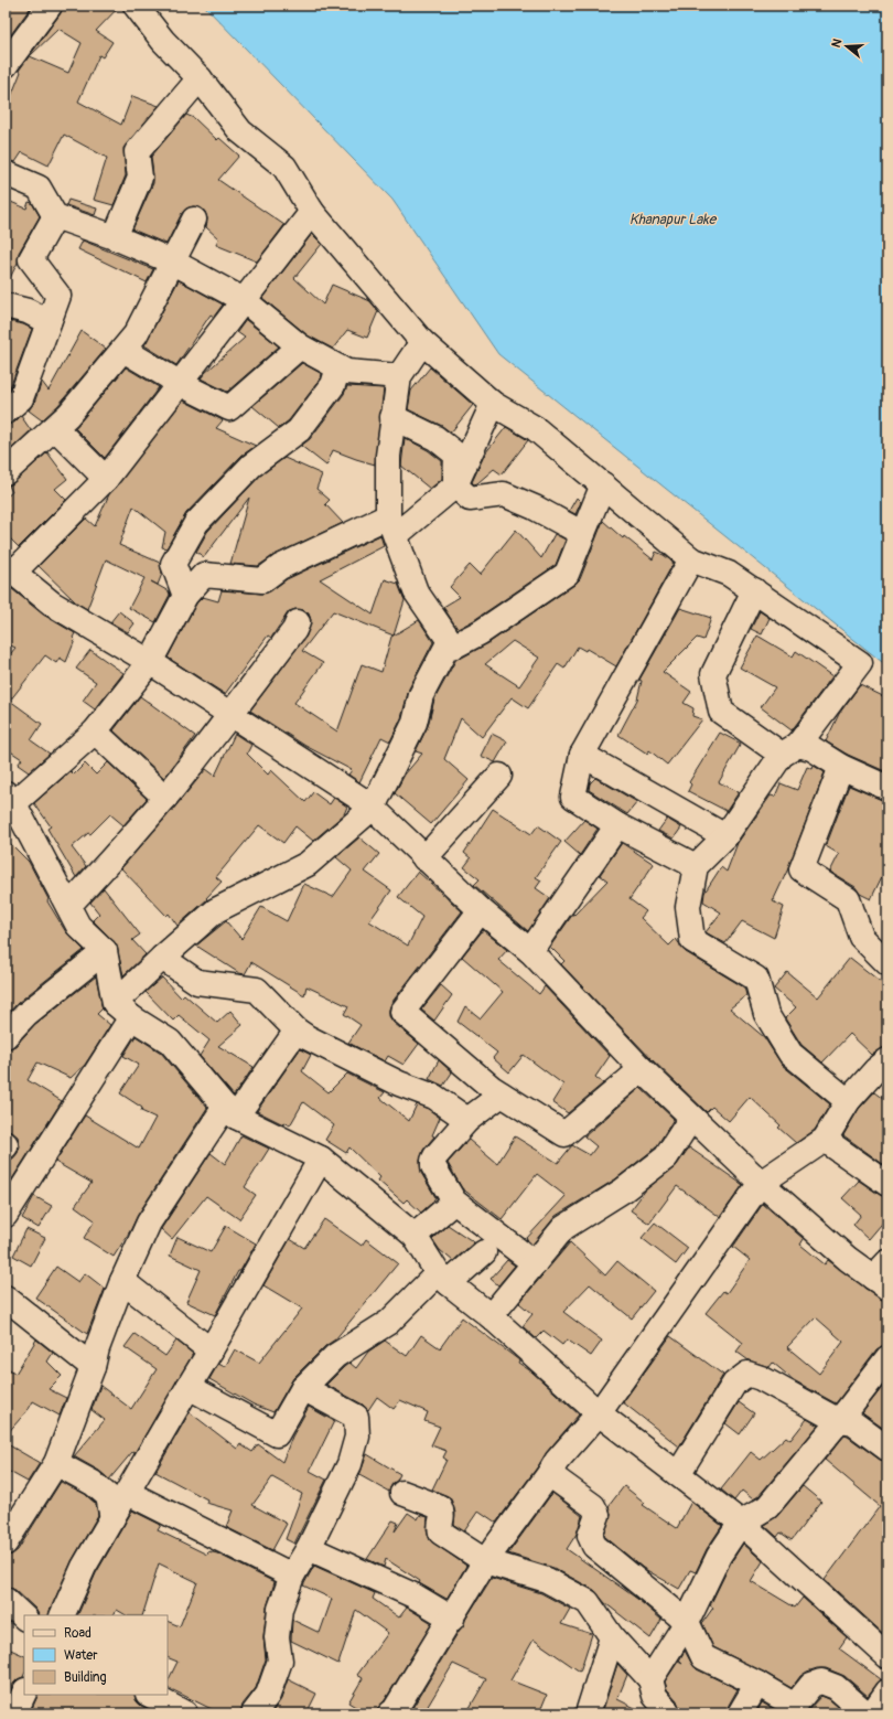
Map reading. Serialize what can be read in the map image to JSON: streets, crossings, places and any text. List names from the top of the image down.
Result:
{
  "water": ["Khanapur Lake"],
  "legend": ["Road", "Water", "Building"],
  "north": "left"
}
